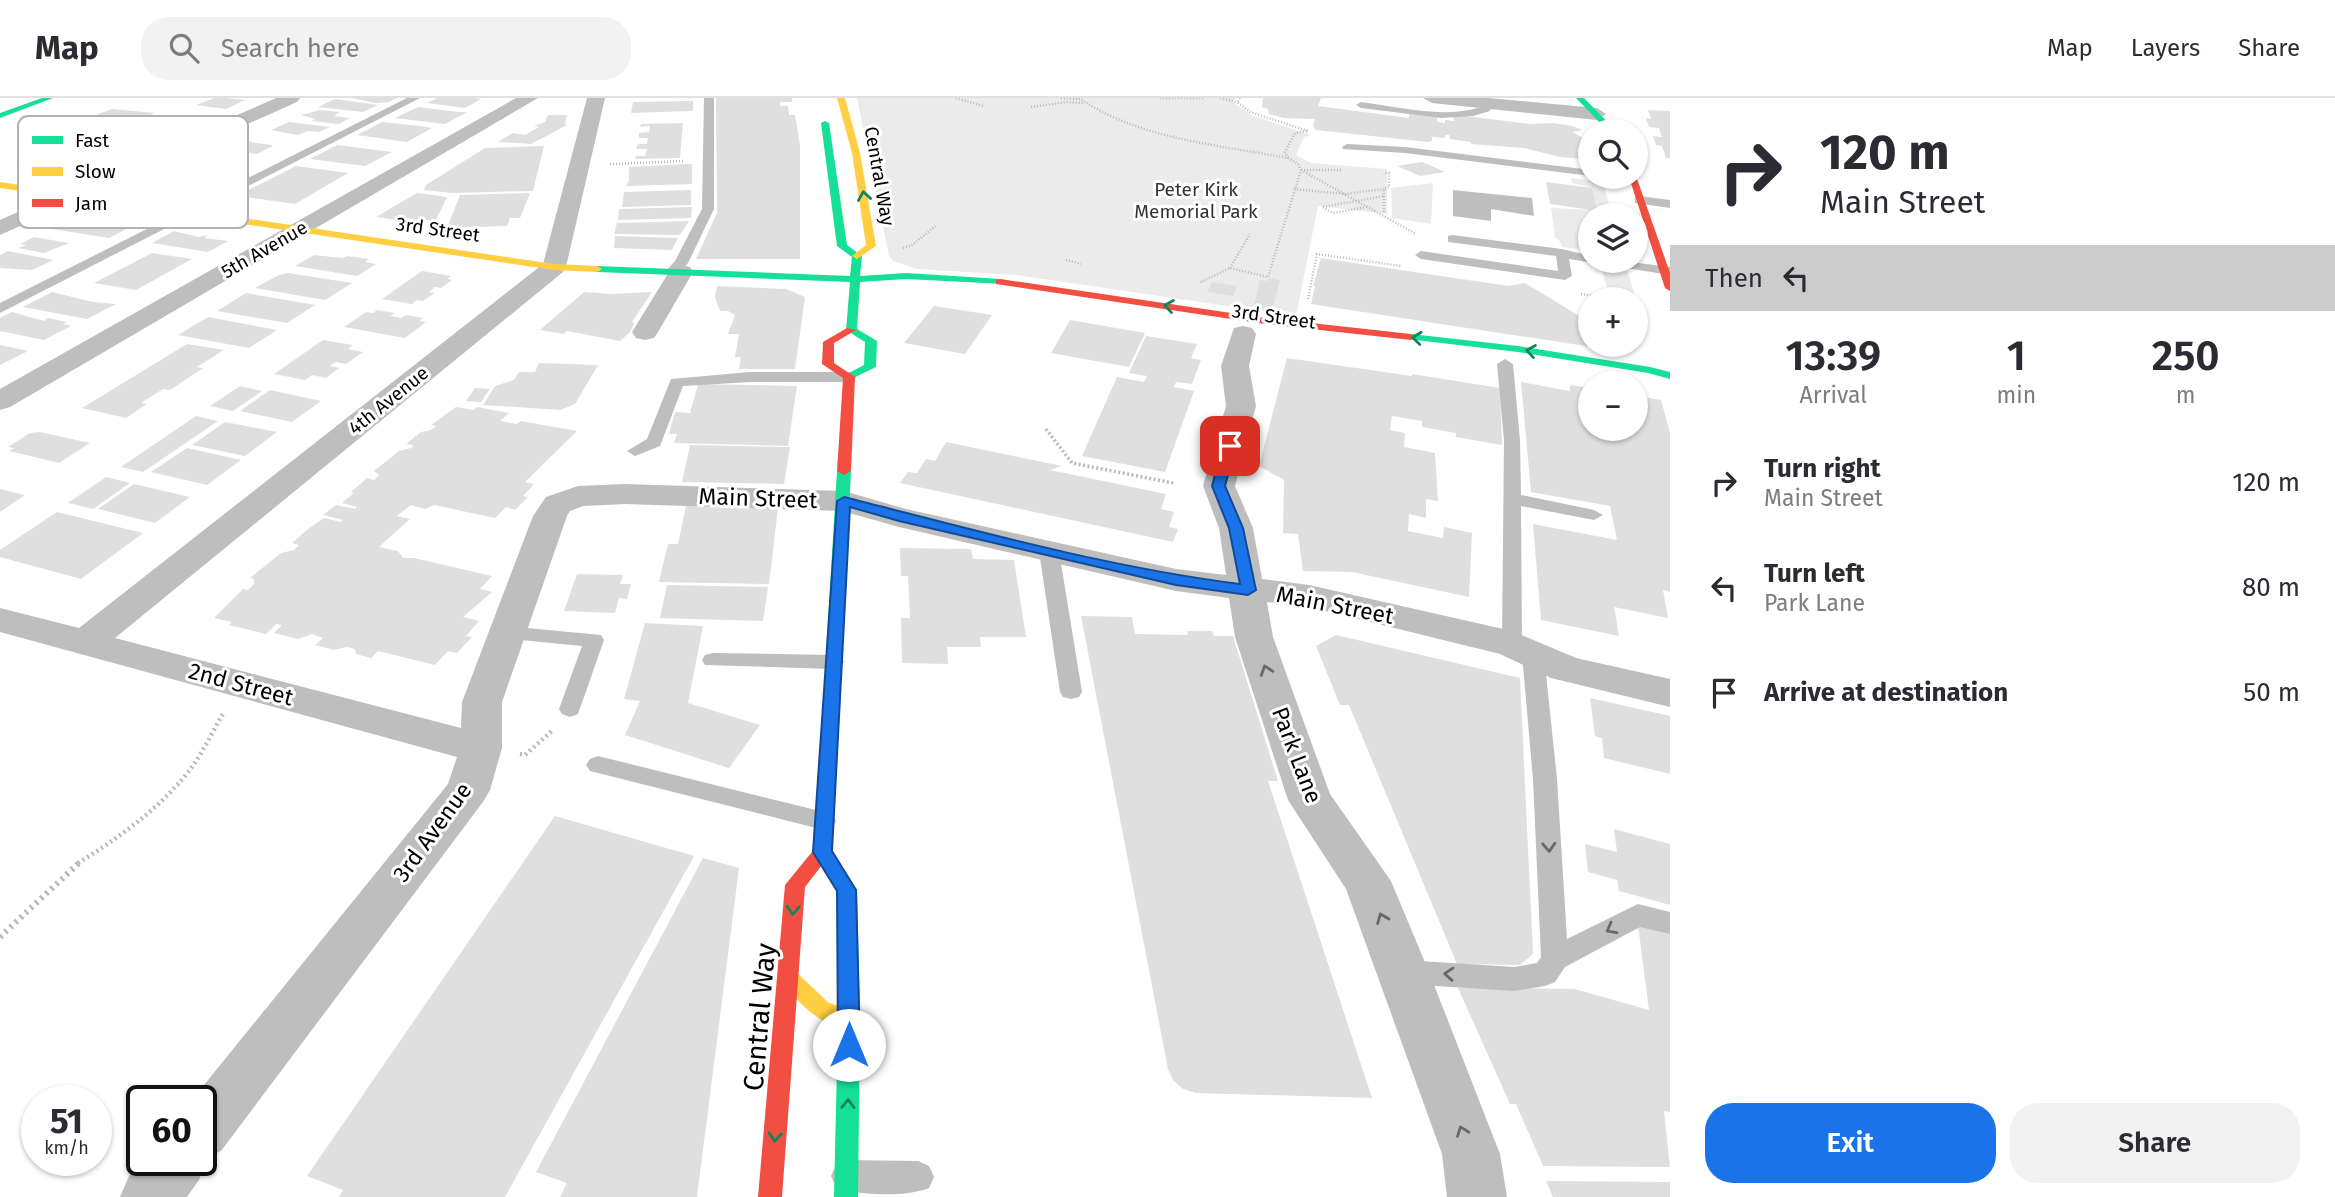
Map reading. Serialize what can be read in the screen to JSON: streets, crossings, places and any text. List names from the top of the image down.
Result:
{
  "streets": {
    "main road": ["Central Way", "3rd Street"],
    "street": [
      "5th Avenue",
      "4th Avenue",
      "Main Street",
      "2nd Street",
      "Park Lane",
      "3rd Avenue"
    ]
  },
  "crossings": [
    ["Central Way", "3rd Street"],
    ["3rd Street", "5th Avenue"],
    ["3rd Street", "4th Avenue"],
    ["3rd Street", "Park Lane"],
    ["4th Avenue", "2nd Street"],
    ["Main Street", "Park Lane"],
    ["Main Street", "3rd Avenue"],
    ["2nd Street", "3rd Avenue"]
  ],
  "one_way": ["Park Lane"],
  "parks": ["Peter Kirk Memorial Park"],
  "legend": ["Fast", "Slow", "Jam"],
  "page": {
    "header": "Map",
    "search": "Search here",
    "nav": ["Map", "Layers", "Share"],
    "turn": ["120 m", "Main Street"],
    "map_buttons": ["+", "−"],
    "then": "Then",
    "eta": [
      "13:39",
      "Arrival",
      "1",
      "min",
      "250",
      "m"
    ],
    "list": [
      {
        "name": "Turn right",
        "note": "Main Street",
        "value": "120 m"
      },
      {
        "name": "Turn left",
        "note": "Park Lane",
        "value": "80 m"
      },
      {
        "name": "Arrive at destination",
        "value": "50 m"
      }
    ],
    "speed": "51 km/h",
    "limit": "60",
    "buttons": ["Exit", "Share"]
  }
}
